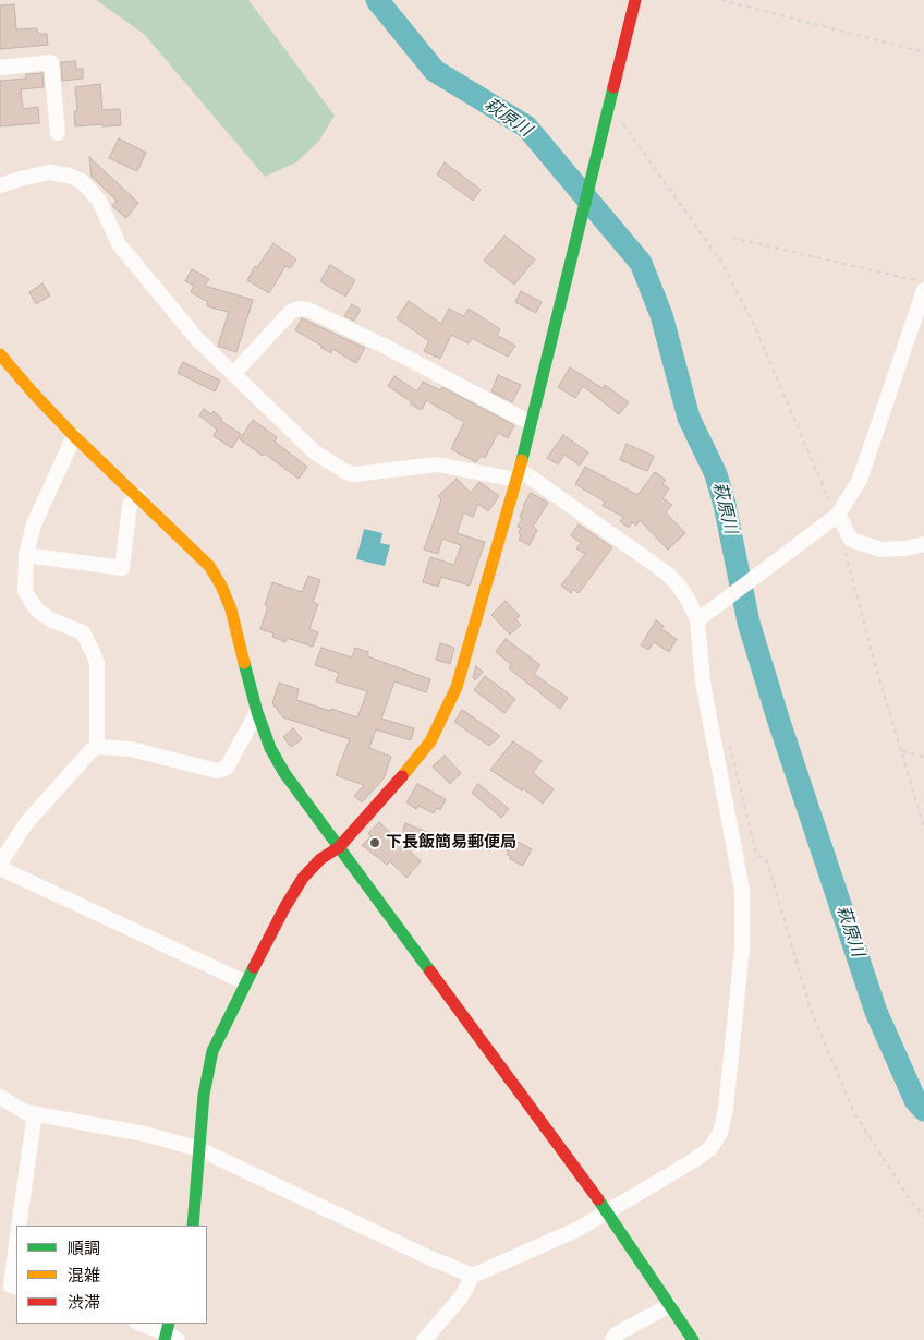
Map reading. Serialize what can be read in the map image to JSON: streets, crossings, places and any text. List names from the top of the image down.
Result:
{
  "water": ["萩原川"],
  "places": ["下長飯簡易郵便局"],
  "legend": ["順調", "混雑", "渋滞"]
}
